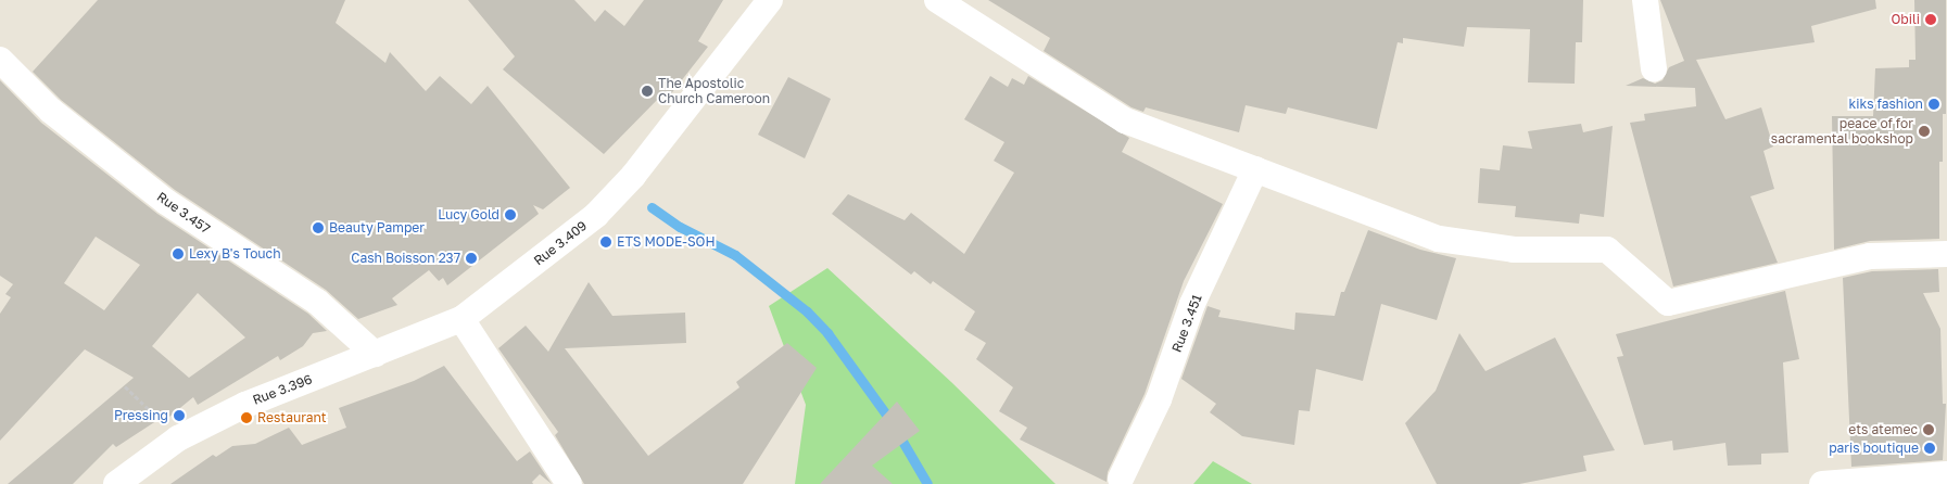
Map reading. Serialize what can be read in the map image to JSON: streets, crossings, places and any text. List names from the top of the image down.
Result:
{
  "streets": {
    "street": [
      "Rue 3.457",
      "Rue 3.409",
      "Rue 3.451",
      "Rue 3.396"
    ]
  },
  "crossings": [
    ["Rue 3.457", "Rue 3.396"],
    ["Rue 3.409", "Rue 3.396"]
  ],
  "places": [
    "Obili",
    "The Apostolic Church Cameroon",
    "kiks fashion",
    "peace of for sacramental bookshop",
    "Lucy Gold",
    "Beauty Pamper",
    "ETS MODE-SOH",
    "Lexy B's Touch",
    "Cash Boisson 237",
    "Pressing",
    "Restaurant",
    "ets atemec",
    "paris boutique"
  ]
}
